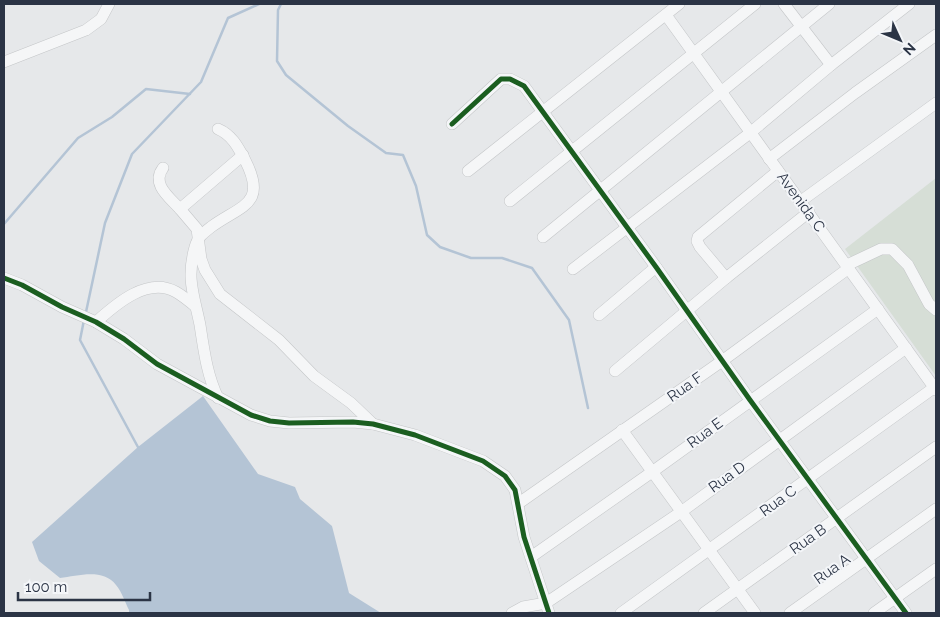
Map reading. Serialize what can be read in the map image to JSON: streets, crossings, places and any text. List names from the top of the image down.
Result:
{
  "streets": {
    "street": [
      "Avenida C",
      "Rua F",
      "Rua E",
      "Rua D",
      "Rua C",
      "Rua B",
      "Rua A"
    ]
  },
  "crossings": [
    ["Avenida C", "Rua F"],
    ["Avenida C", "Rua E"],
    ["Avenida C", "Rua D"],
    ["Avenida C", "Rua C"]
  ],
  "scale_bar": "100 m",
  "north": "bottom right"
}
